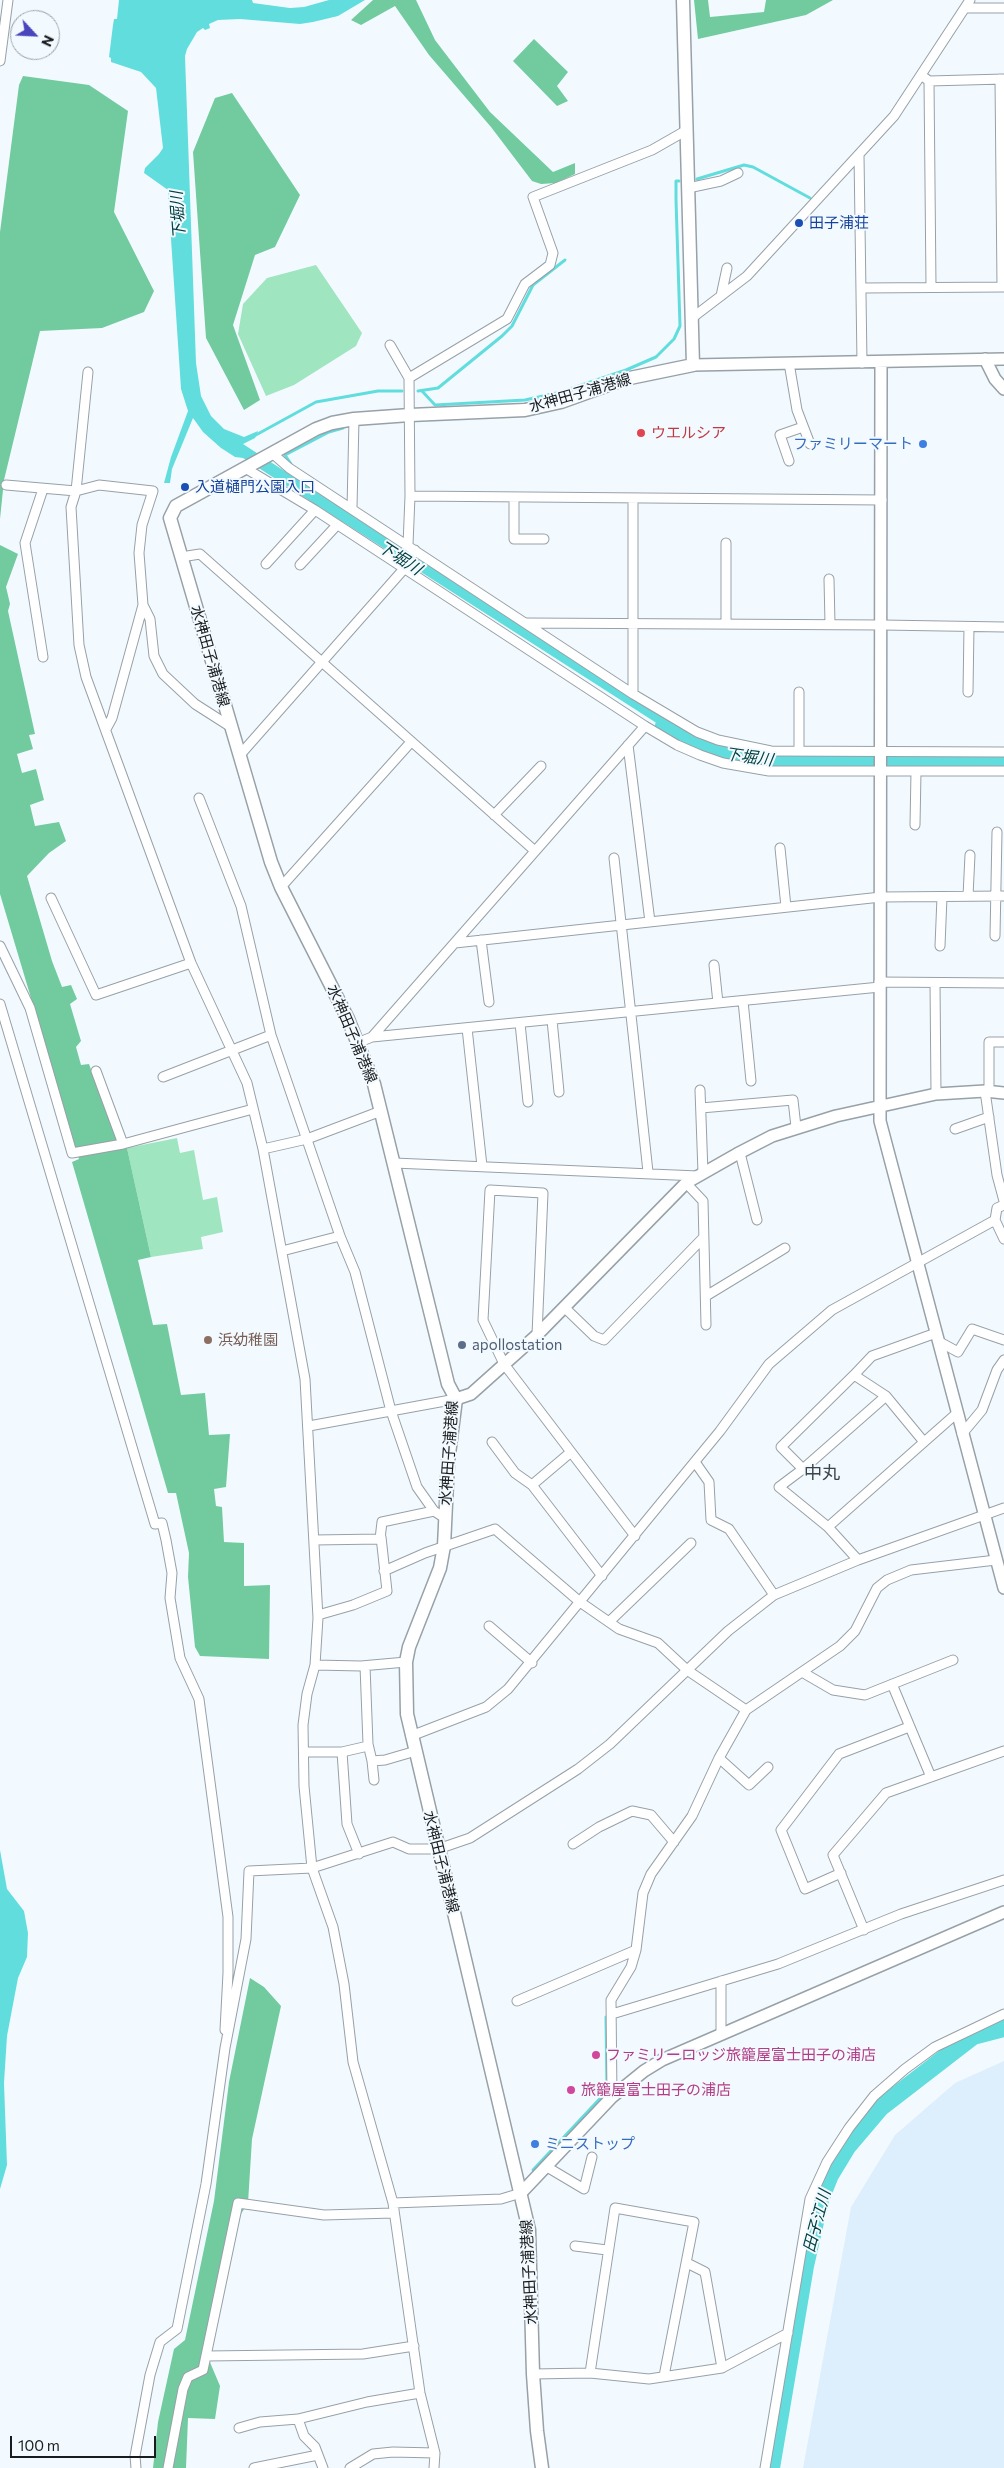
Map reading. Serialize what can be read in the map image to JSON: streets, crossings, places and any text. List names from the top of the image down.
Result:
{
  "streets": {
    "main road": ["水神田子浦港線"]
  },
  "districts": ["中丸"],
  "water": ["下堀川", "田子江川"],
  "places": [
    "田子浦荘",
    "ウエルシア",
    "ファミリーマート",
    "入道樋門公園入口",
    "浜幼稚園",
    "apollostation",
    "ファミリーロッジ旅籠屋富士田子の浦店",
    "旅籠屋富士田子の浦店",
    "ミニストップ"
  ],
  "scale_bar": "100 m",
  "north": "bottom right"
}
